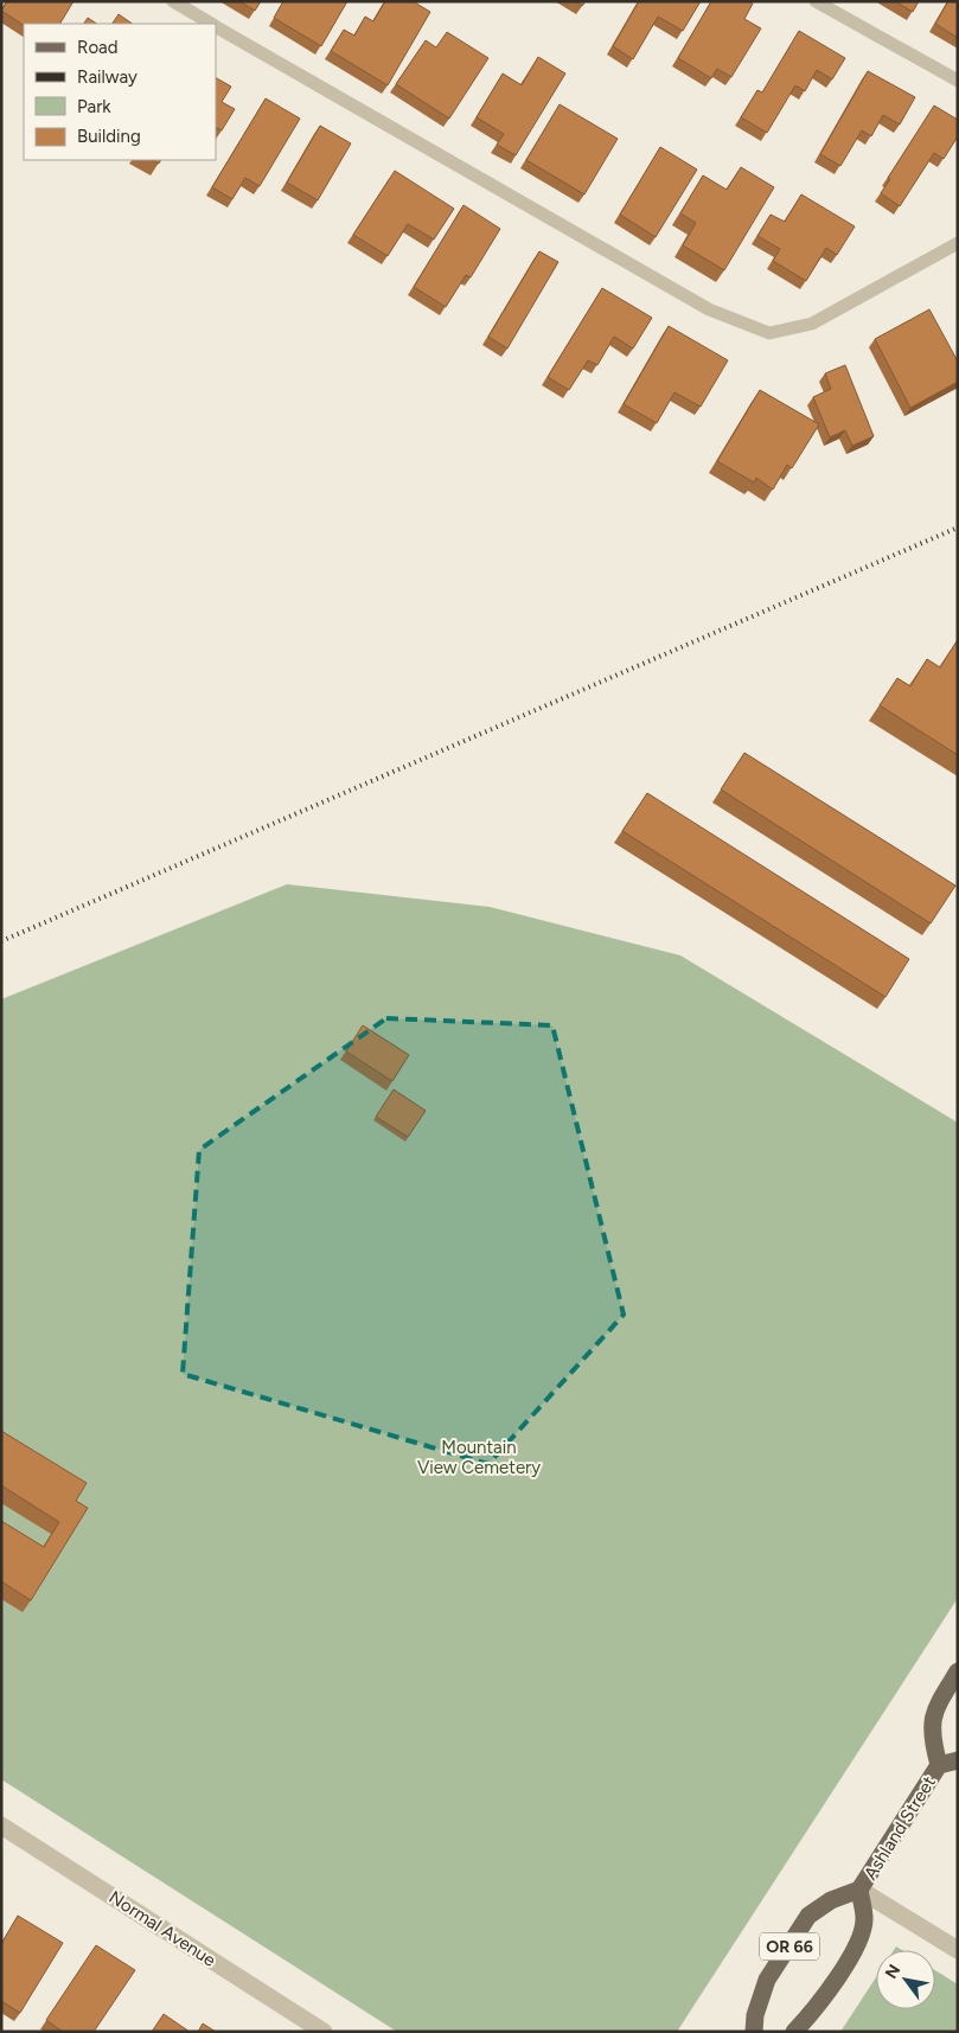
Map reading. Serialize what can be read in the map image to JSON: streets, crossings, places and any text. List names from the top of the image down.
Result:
{
  "streets": {
    "main road": ["Ashland Street", "OR 66"],
    "street": ["Normal Avenue"]
  },
  "parks": ["Mountain View Cemetery"],
  "legend": [
    "Road",
    "Railway",
    "Park",
    "Building"
  ],
  "north": "top left"
}
